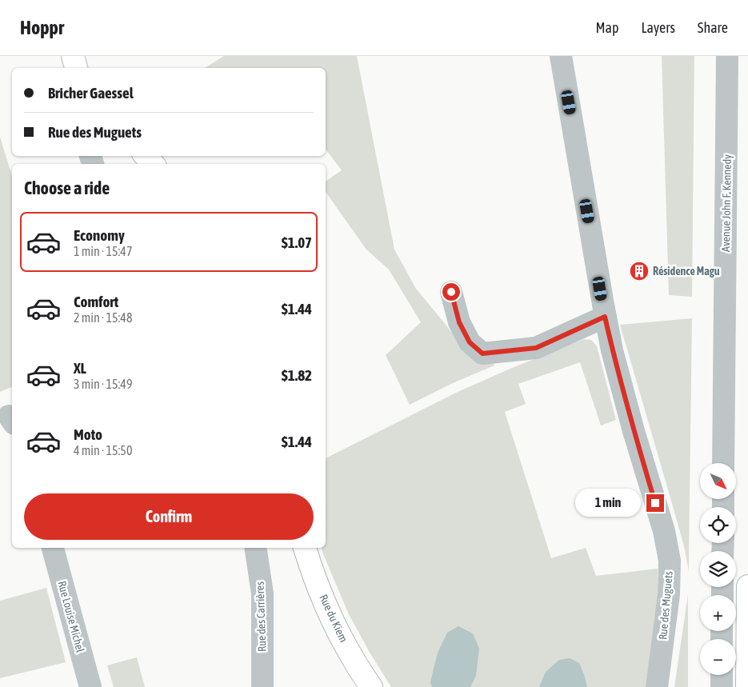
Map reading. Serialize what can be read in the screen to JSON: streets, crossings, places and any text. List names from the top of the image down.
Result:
{
  "streets": {
    "main road": ["Rue du Kiem"],
    "street": [
      "Avenue John F. Kennedy",
      "Rue des Muguets",
      "Rue Louise Michel",
      "Rue des Carrières"
    ]
  },
  "places": {
    "building": ["Résidence Magu"]
  },
  "north": "bottom right",
  "page": {
    "header": "Hoppr",
    "nav": ["Map", "Layers", "Share"],
    "banner": ["Bricher Gaessel", "Rue des Muguets"],
    "heading": "Choose a ride",
    "list": [
      {
        "name": "Economy",
        "note": "1 min · 15:47",
        "value": "$1.07"
      },
      {
        "name": "Comfort",
        "note": "2 min · 15:48",
        "value": "$1.44"
      },
      {
        "name": "XL",
        "note": "3 min · 15:49",
        "value": "$1.82"
      },
      {
        "name": "Moto",
        "note": "4 min · 15:50",
        "value": "$1.44"
      }
    ],
    "map_buttons": ["+", "−"],
    "buttons": "Confirm",
    "bubble": "1 min"
  }
}
